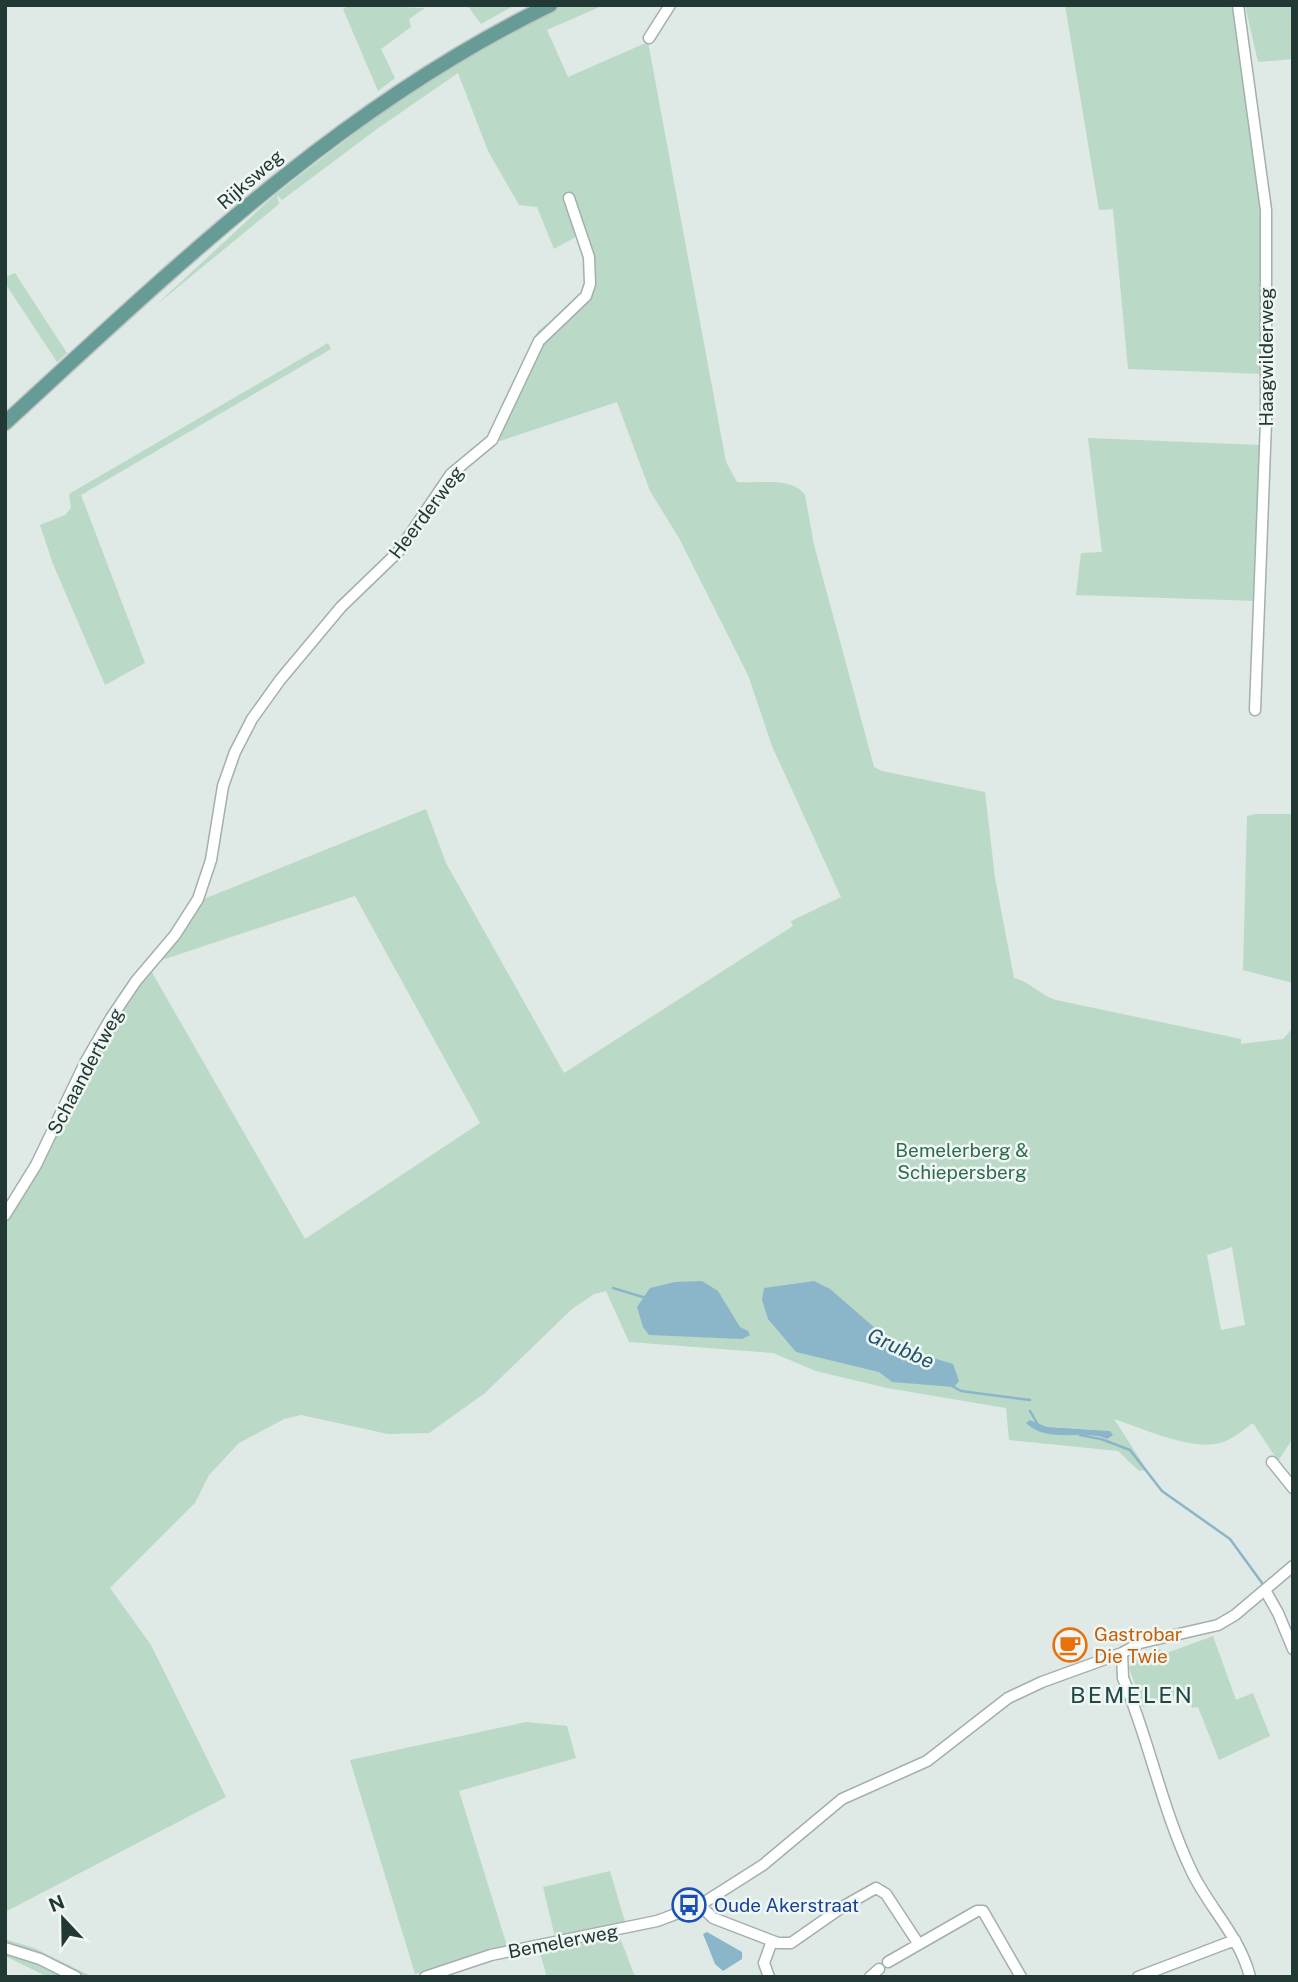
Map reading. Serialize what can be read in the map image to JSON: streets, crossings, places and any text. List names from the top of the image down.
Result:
{
  "streets": {
    "main road": ["Rijksweg"],
    "street": [
      "Haagwilderweg",
      "Heerderweg",
      "Schaandertweg",
      "Bemelerweg"
    ]
  },
  "crossings": [
    ["Heerderweg", "Schaandertweg"]
  ],
  "districts": ["BEMELEN"],
  "water": ["Grubbe"],
  "parks": ["Bemelerberg & Schiepersberg"],
  "places": {
    "cafe": ["Gastrobar Die Twie"],
    "bus stop": ["Oude Akerstraat"]
  },
  "north": "top"
}
